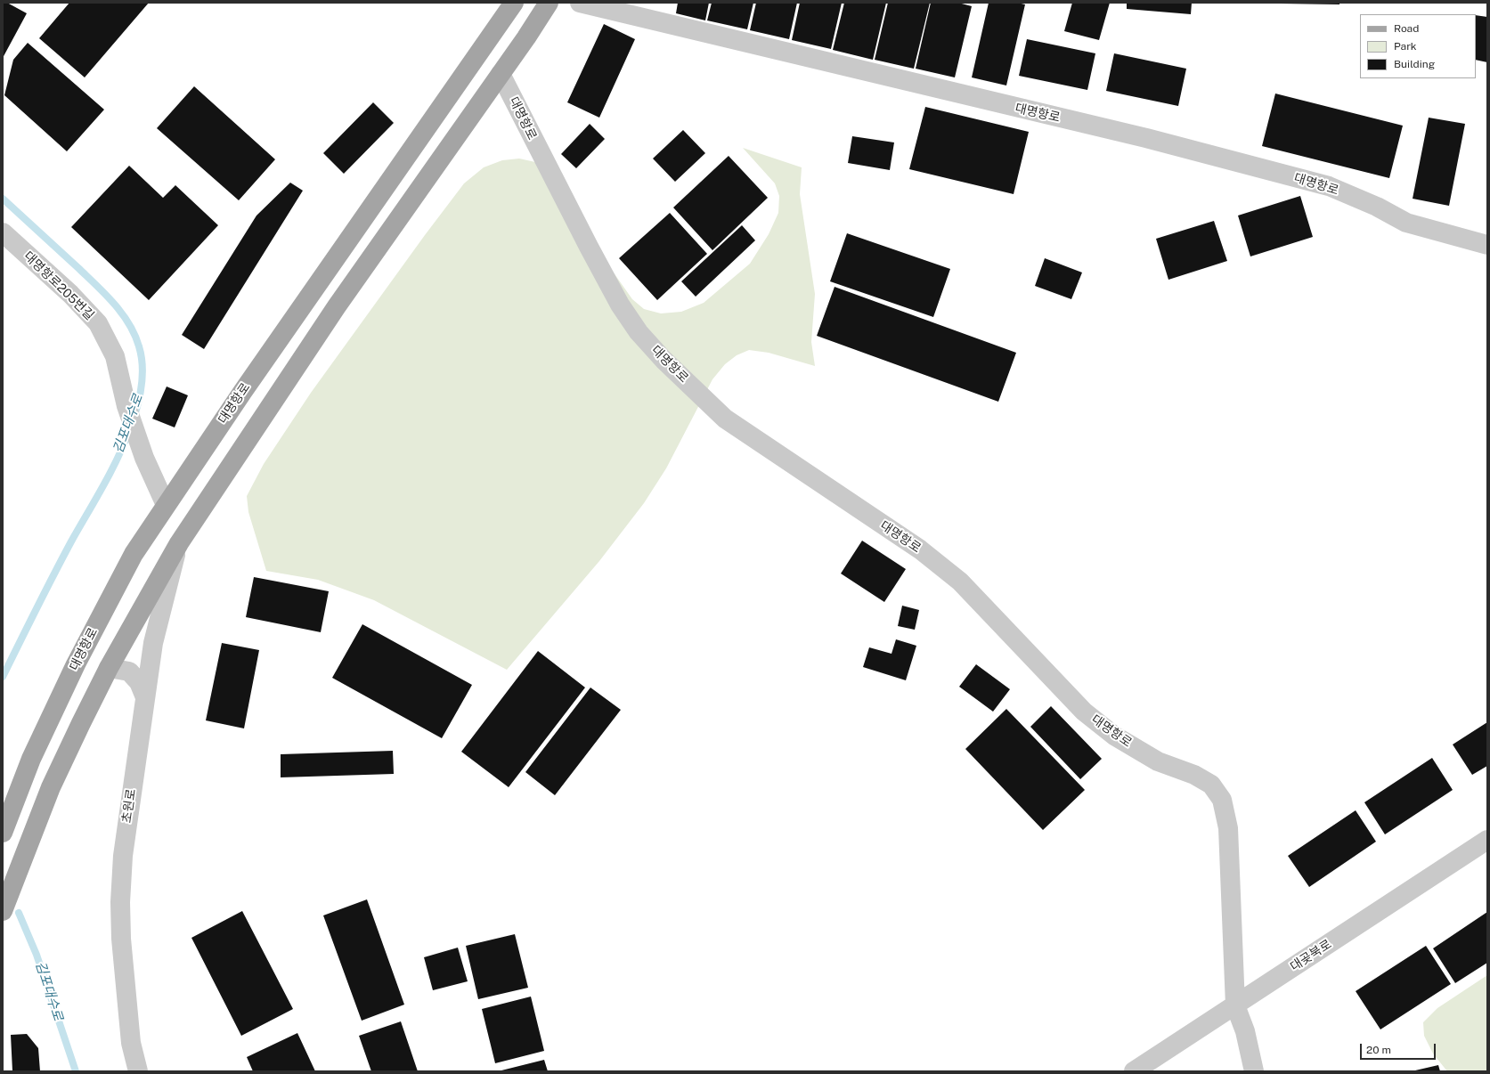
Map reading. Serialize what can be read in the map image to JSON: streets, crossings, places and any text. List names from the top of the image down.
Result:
{
  "streets": {
    "main road": ["대명항로"],
    "street": ["대명항로205번길", "초원로", "대곶북로"]
  },
  "crossings": [
    ["대명항로", "대명항로205번길"],
    ["대명항로", "대곶북로"]
  ],
  "water": ["김포대수로"],
  "legend": ["Road", "Park", "Building"],
  "scale_bar": "20 m"
}
